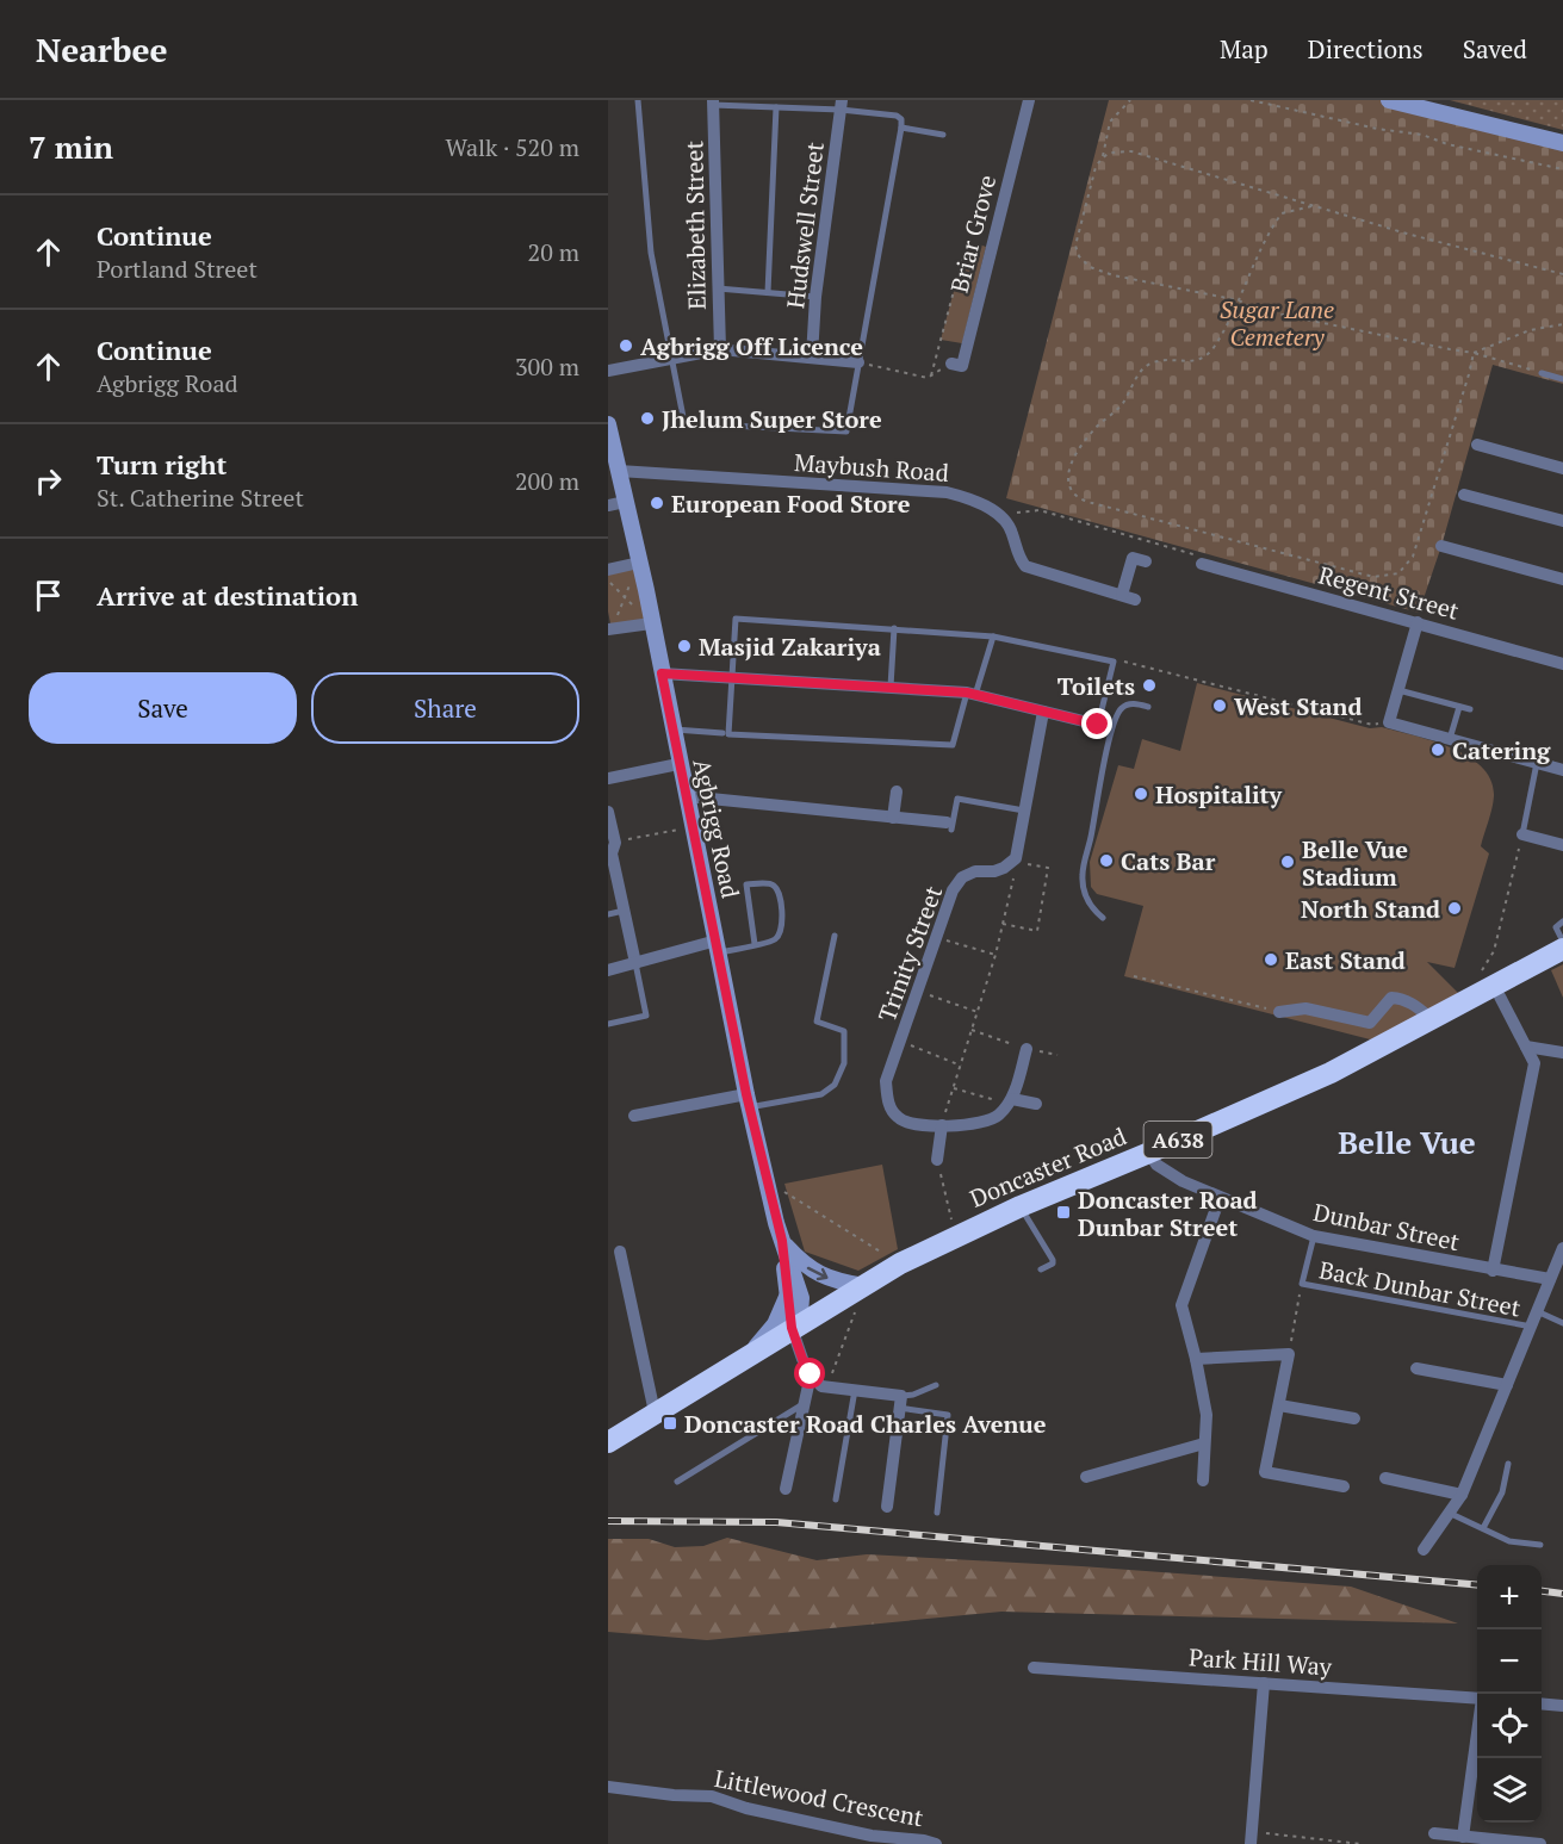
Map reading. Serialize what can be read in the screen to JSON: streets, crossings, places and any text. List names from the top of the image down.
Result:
{
  "streets": {
    "highway": ["A638", "Doncaster Road"],
    "main road": ["Agbrigg Road"],
    "street": [
      "Elizabeth Street",
      "Hudswell Street",
      "Briar Grove",
      "Maybush Road",
      "Regent Street",
      "Trinity Street",
      "Dunbar Street",
      "Park Hill Way",
      "Littlewood Crescent"
    ],
    "lane": ["Back Dunbar Street"]
  },
  "crossings": [
    ["Maybush Road", "Agbrigg Road"],
    ["Agbrigg Road", "Doncaster Road"],
    ["Doncaster Road", "Dunbar Street"]
  ],
  "districts": ["Belle Vue"],
  "parks": ["Sugar Lane Cemetery"],
  "places": {
    "other": [
      "Agbrigg Off Licence",
      "Jhelum Super Store",
      "European Food Store",
      "Masjid Zakariya",
      "Toilets",
      "West Stand",
      "Catering",
      "Hospitality",
      "Cats Bar",
      "Belle Vue Stadium",
      "North Stand",
      "East Stand"
    ],
    "transit": ["Doncaster Road Dunbar Street", "Doncaster Road Charles Avenue"]
  },
  "page": {
    "header": "Nearbee",
    "nav": ["Map", "Directions", "Saved"],
    "heading": ["7 min", "Walk · 520 m"],
    "list": [
      ["Continue", "Portland Street", "20 m"],
      ["Continue", "Agbrigg Road", "300 m"],
      ["Turn right", "St. Catherine Street", "200 m"],
      "Arrive at destination"
    ],
    "buttons": ["Save", "Share"],
    "map_buttons": ["+", "−"]
  }
}
